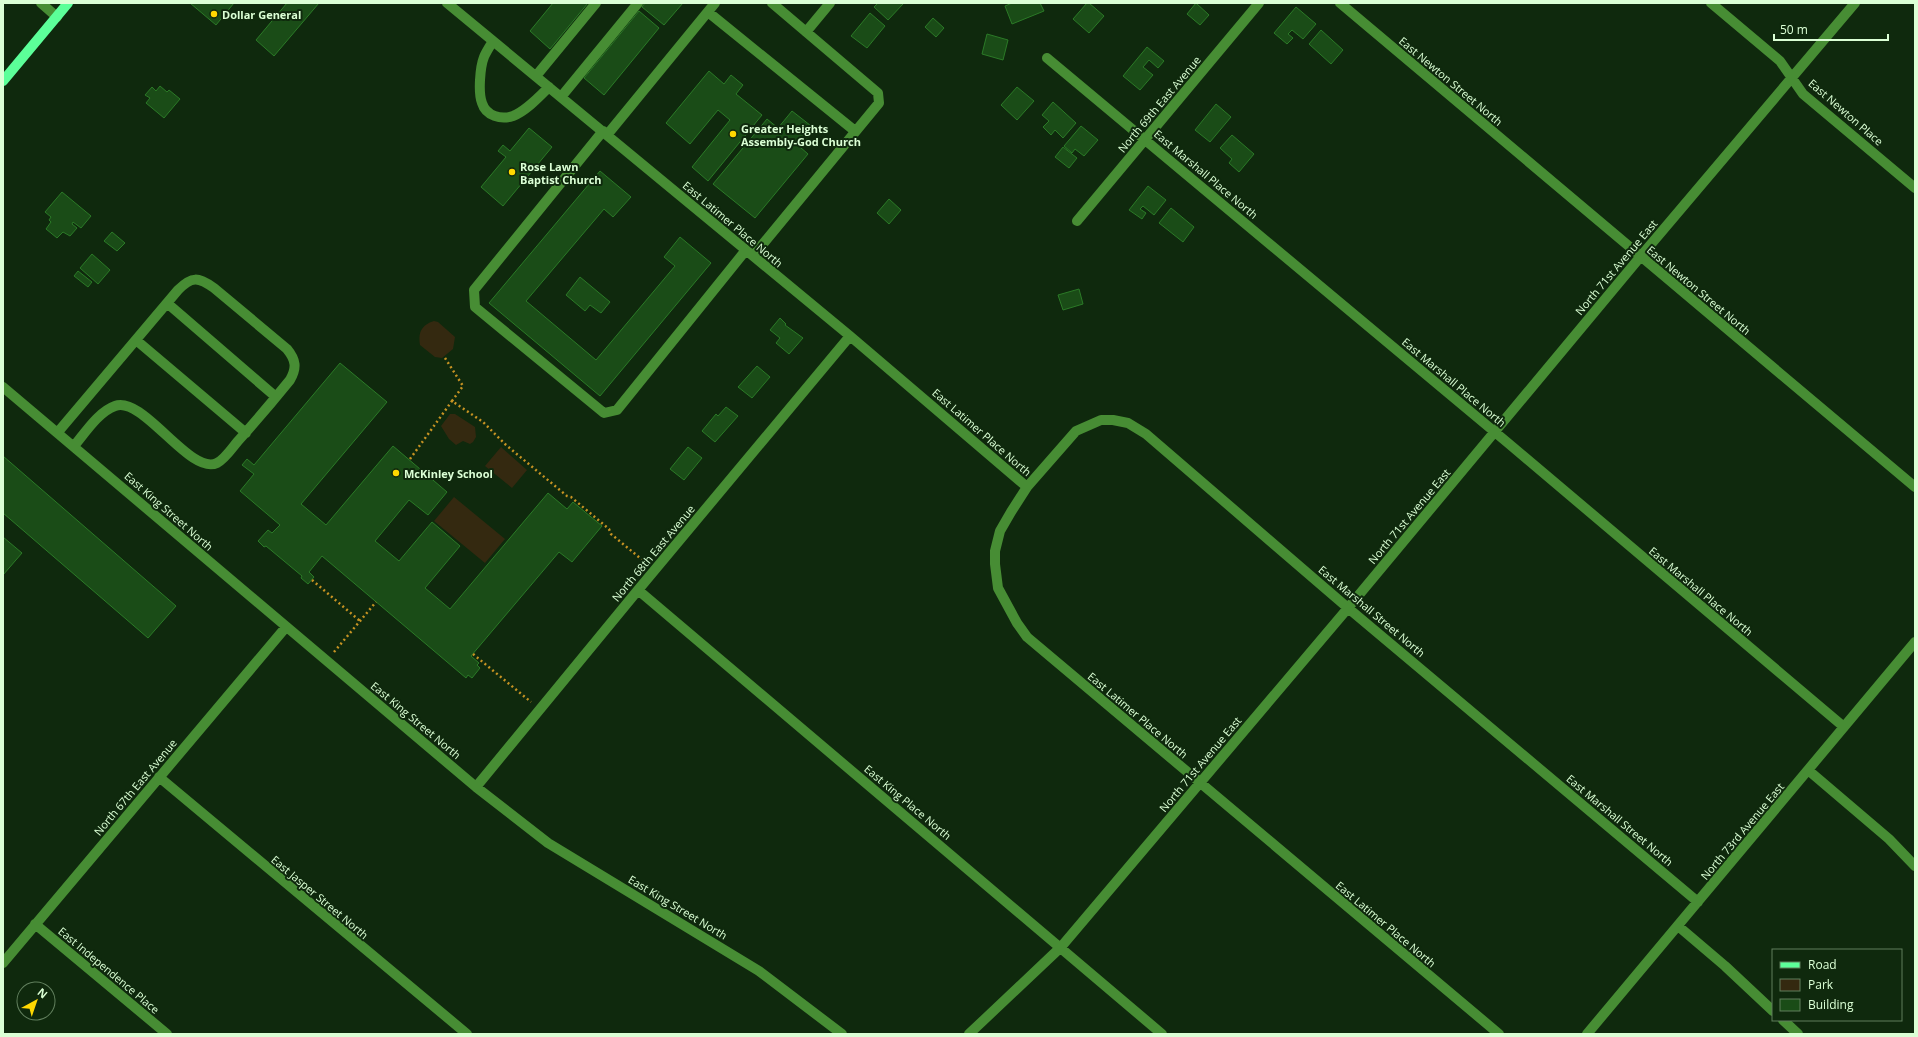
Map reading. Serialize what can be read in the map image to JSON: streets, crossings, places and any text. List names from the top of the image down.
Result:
{
  "streets": {
    "street": [
      "East Newton Street North",
      "North 69th East Avenue",
      "East Newton Place",
      "East Marshall Place North",
      "East Latimer Place North",
      "North 71st Avenue East",
      "East King Street North",
      "North 68th East Avenue",
      "East Marshall Street North",
      "North 67th East Avenue",
      "East King Place North",
      "North 73rd Avenue East",
      "East Jasper Street North",
      "East Independence Place"
    ]
  },
  "crossings": [
    ["East Newton Street North", "North 71st Avenue East"],
    ["North 69th East Avenue", "East Marshall Place North"],
    ["East Newton Place", "North 71st Avenue East"],
    ["East Marshall Place North", "North 71st Avenue East"],
    ["East Marshall Place North", "North 73rd Avenue East"],
    ["East Latimer Place North", "North 71st Avenue East"],
    ["East Latimer Place North", "North 68th East Avenue"],
    ["East Latimer Place North", "East Marshall Street North"],
    ["North 71st Avenue East", "East Marshall Street North"],
    ["North 71st Avenue East", "East King Place North"],
    ["East King Street North", "North 68th East Avenue"],
    ["East King Street North", "North 67th East Avenue"],
    ["North 68th East Avenue", "East King Place North"],
    ["East Marshall Street North", "North 73rd Avenue East"],
    ["North 67th East Avenue", "East Jasper Street North"],
    ["North 67th East Avenue", "East Independence Place"]
  ],
  "places": [
    "Dollar General",
    "Greater Heights Assembly-God Church",
    "Rose Lawn Baptist Church",
    "McKinley School"
  ],
  "legend": ["Road", "Park", "Building"],
  "scale_bar": "50 m",
  "north": "top right"
}
